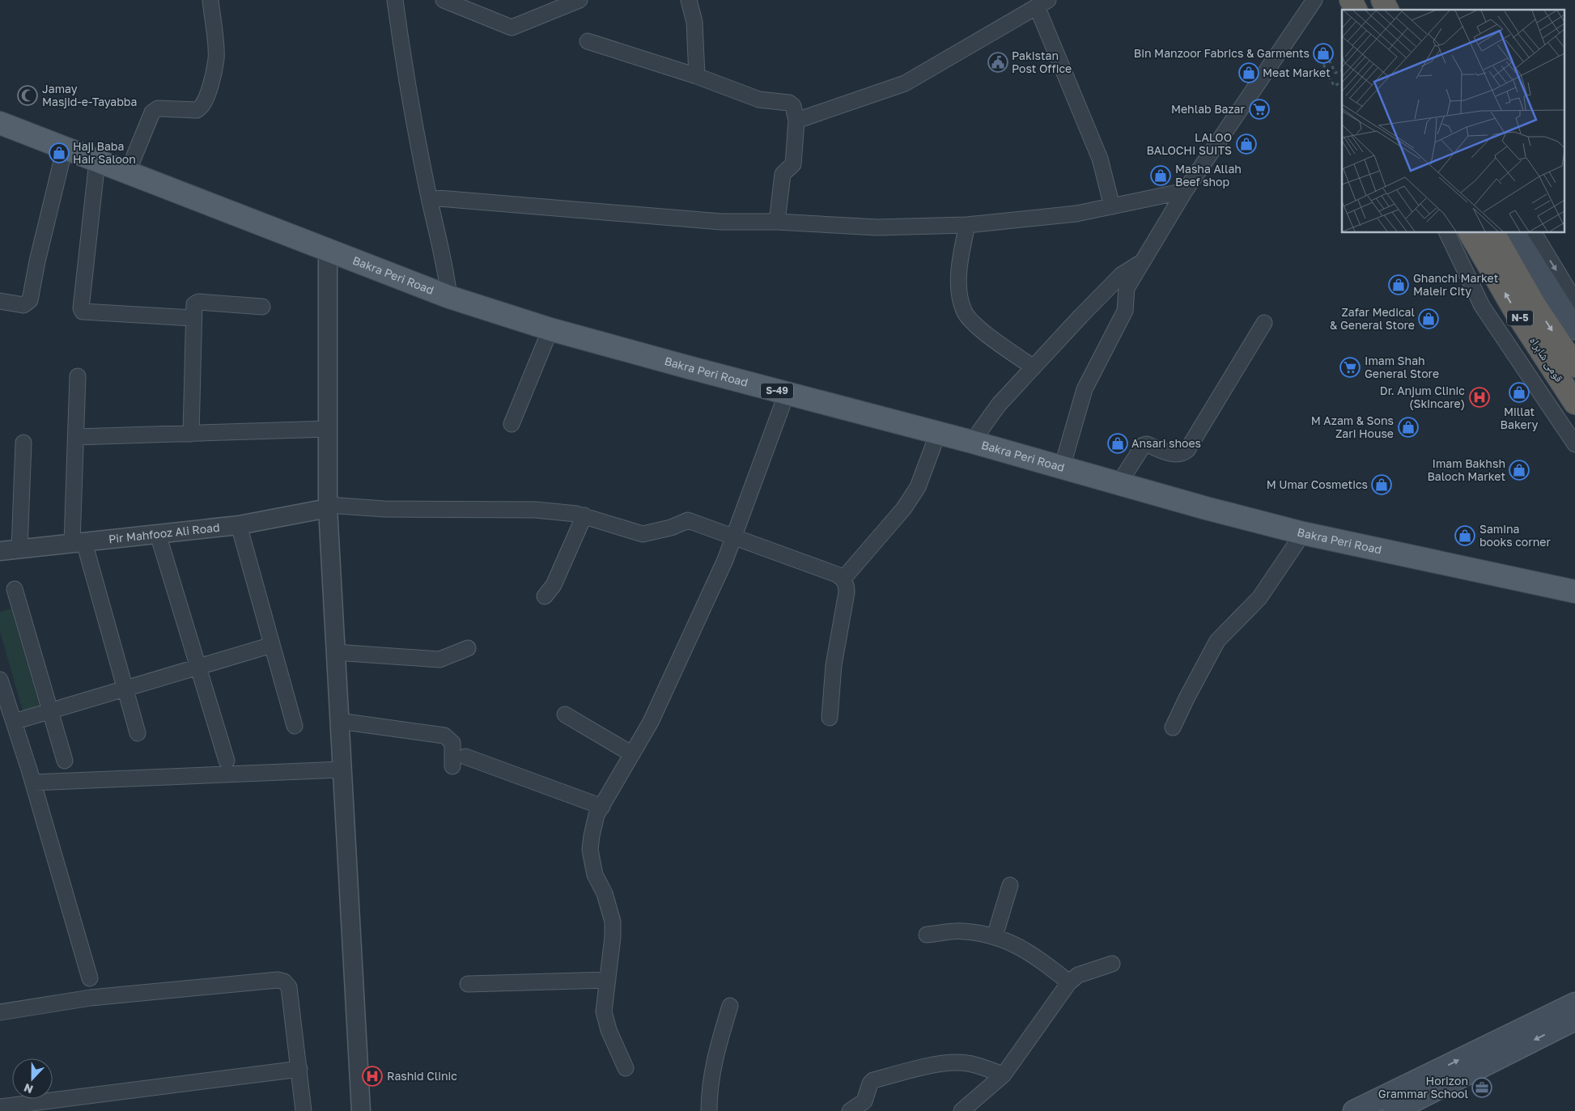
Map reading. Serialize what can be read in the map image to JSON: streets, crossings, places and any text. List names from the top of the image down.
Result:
{
  "streets": {
    "highway": ["N-5", "قومی شاہراہ"],
    "main road": ["Bakra Peri Road", "S-49"],
    "street": ["Pir Mahfooz Ali Road"]
  },
  "places": {
    "shop": [
      "Bin Manzoor Fabrics & Garments",
      "Meat Market",
      "LALOO BALOCHI SUITS",
      "Haji Baba Hair Saloon",
      "Masha Allah Beef shop",
      "Ghanchi Market Maleir City",
      "Zafar Medical & General Store",
      "Millat Bakery",
      "M Azam & Sons Zari House",
      "Ansari shoes",
      "Imam Bakhsh Baloch Market",
      "M Umar Cosmetics",
      "Samina books corner"
    ],
    "public building": ["Pakistan Post Office"],
    "mosque": ["Jamay Masjid-e-Tayabba"],
    "supermarket": ["Mehlab Bazar", "Imam Shah General Store"],
    "hospital": ["Dr. Anjum Clinic (Skincare)", "Rashid Clinic"],
    "office": ["Horizon Grammar School"]
  },
  "north": "bottom"
}
